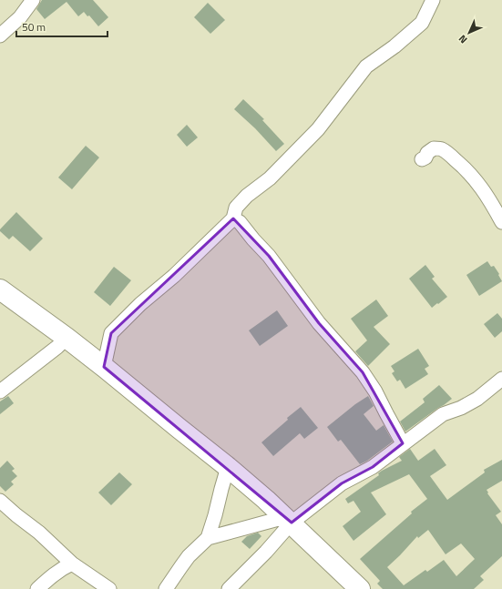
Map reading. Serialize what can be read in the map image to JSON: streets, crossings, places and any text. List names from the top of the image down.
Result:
{
  "scale_bar": "50 m",
  "north": "bottom left"
}
